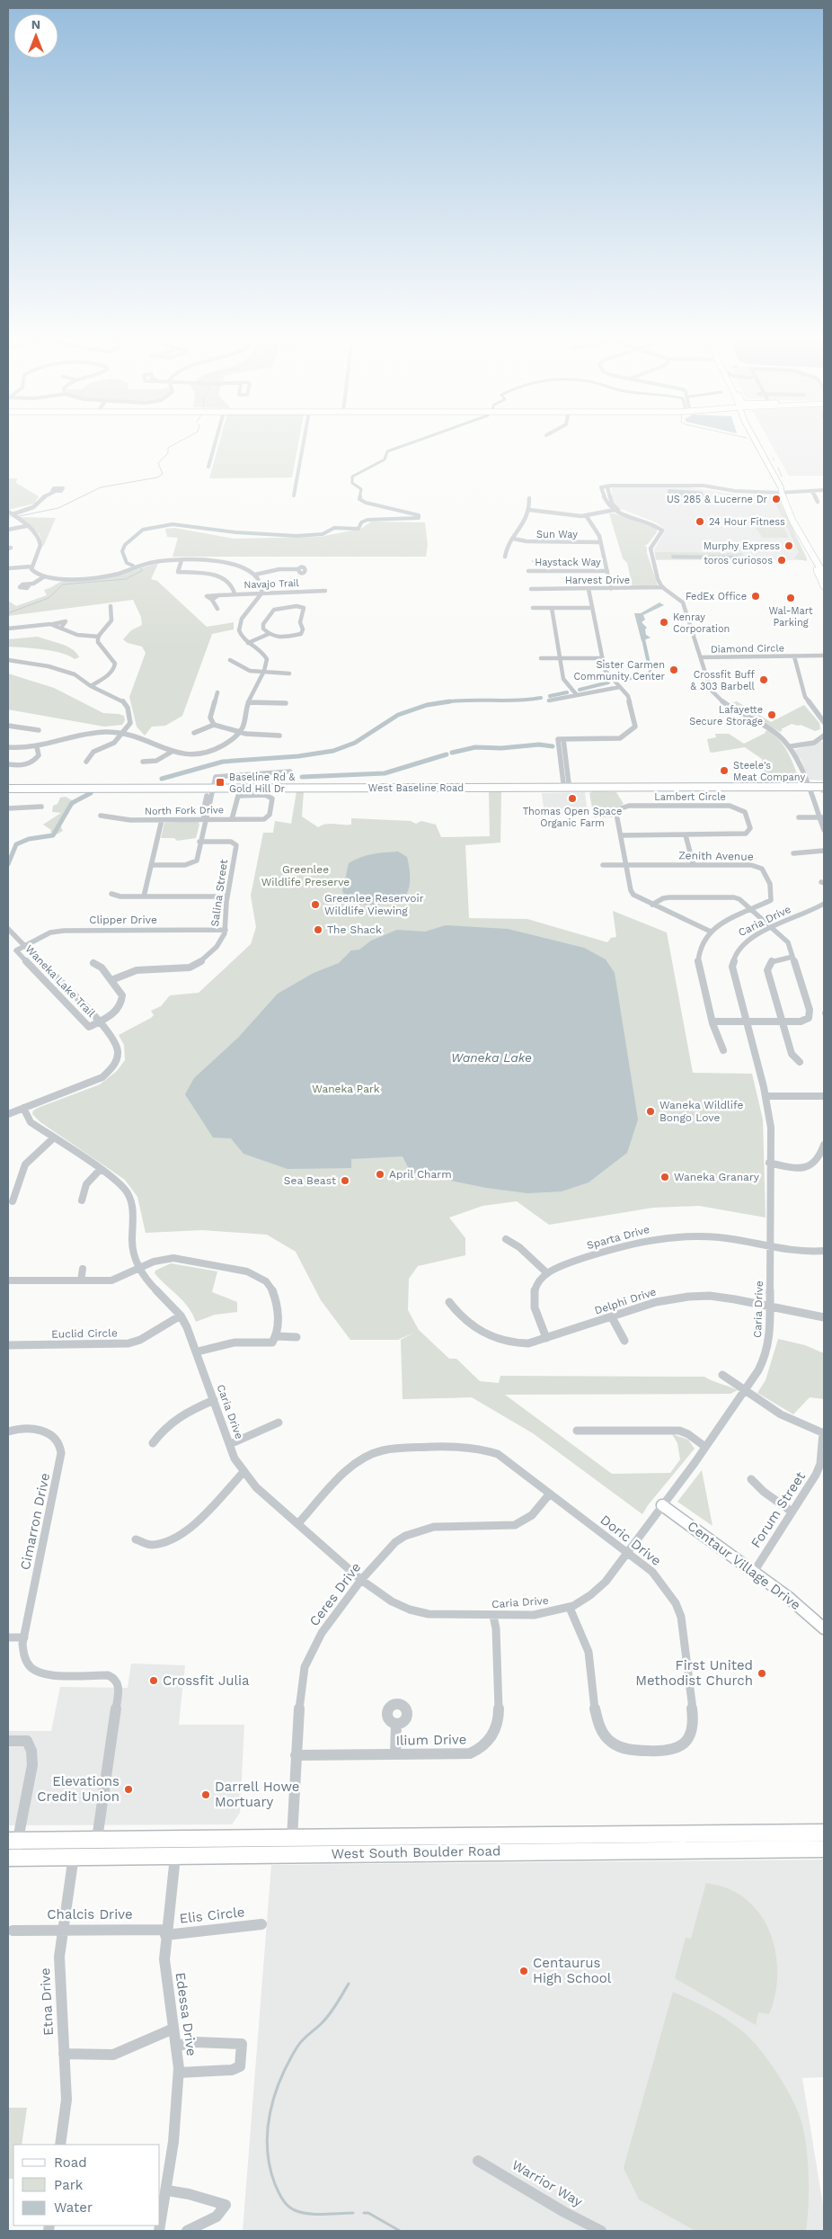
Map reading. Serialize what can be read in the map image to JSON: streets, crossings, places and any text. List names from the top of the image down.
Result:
{
  "streets": {
    "main road": ["West Baseline Road", "Centaur Village Drive", "West South Boulder Road"],
    "street": [
      "Sun Way",
      "Haystack Way",
      "Harvest Drive",
      "Navajo Trail",
      "Diamond Circle",
      "Lambert Circle",
      "North Fork Drive",
      "Zenith Avenue",
      "Salina Street",
      "Clipper Drive",
      "Caria Drive",
      "Waneka Lake Trail",
      "Sparta Drive",
      "Delphi Drive",
      "Euclid Circle",
      "Forum Street",
      "Cimarron Drive",
      "Doric Drive",
      "Ceres Drive",
      "Ilium Drive",
      "Chalcis Drive",
      "Elis Circle",
      "Etna Drive",
      "Edessa Drive",
      "Warrior Way"
    ]
  },
  "crossings": [
    ["Lambert Circle", "Zenith Avenue"],
    ["Salina Street", "Clipper Drive"],
    ["Clipper Drive", "Waneka Lake Trail"],
    ["Caria Drive", "Waneka Lake Trail"],
    ["Caria Drive", "Sparta Drive"],
    ["Caria Drive", "Delphi Drive"],
    ["Caria Drive", "Euclid Circle"],
    ["Caria Drive", "Doric Drive"],
    ["Caria Drive", "Centaur Village Drive"],
    ["Caria Drive", "Ceres Drive"],
    ["Caria Drive", "Ilium Drive"],
    ["Forum Street", "Centaur Village Drive"],
    ["Cimarron Drive", "West South Boulder Road"],
    ["Doric Drive", "Ceres Drive"],
    ["Ceres Drive", "Ilium Drive"],
    ["Ceres Drive", "West South Boulder Road"],
    ["West South Boulder Road", "Etna Drive"],
    ["West South Boulder Road", "Edessa Drive"],
    ["Chalcis Drive", "Elis Circle"],
    ["Chalcis Drive", "Etna Drive"],
    ["Chalcis Drive", "Edessa Drive"],
    ["Elis Circle", "Edessa Drive"]
  ],
  "water": ["Waneka Lake"],
  "parks": ["Greenlee Wildlife Preserve", "Waneka Park"],
  "places": {
    "other": [
      "US 285 & Lucerne Dr",
      "24 Hour Fitness",
      "Murphy Express",
      "toros curiosos",
      "FedEx Office",
      "Wal-Mart Parking",
      "Kenray Corporation",
      "Sister Carmen Community Center",
      "Crossfit Buff & 303 Barbell",
      "Lafayette Secure Storage",
      "Steele's Meat Company",
      "Thomas Open Space Organic Farm",
      "Greenlee Reservoir Wildlife Viewing",
      "The Shack",
      "Waneka Wildlife Bongo Love",
      "April Charm",
      "Waneka Granary",
      "Sea Beast",
      "First United Methodist Church",
      "Crossfit Julia",
      "Elevations Credit Union",
      "Darrell Howe Mortuary",
      "Centaurus High School"
    ],
    "transit": ["Baseline Rd & Gold Hill Dr"]
  },
  "legend": ["Road", "Park", "Water"],
  "north": "top"
}
